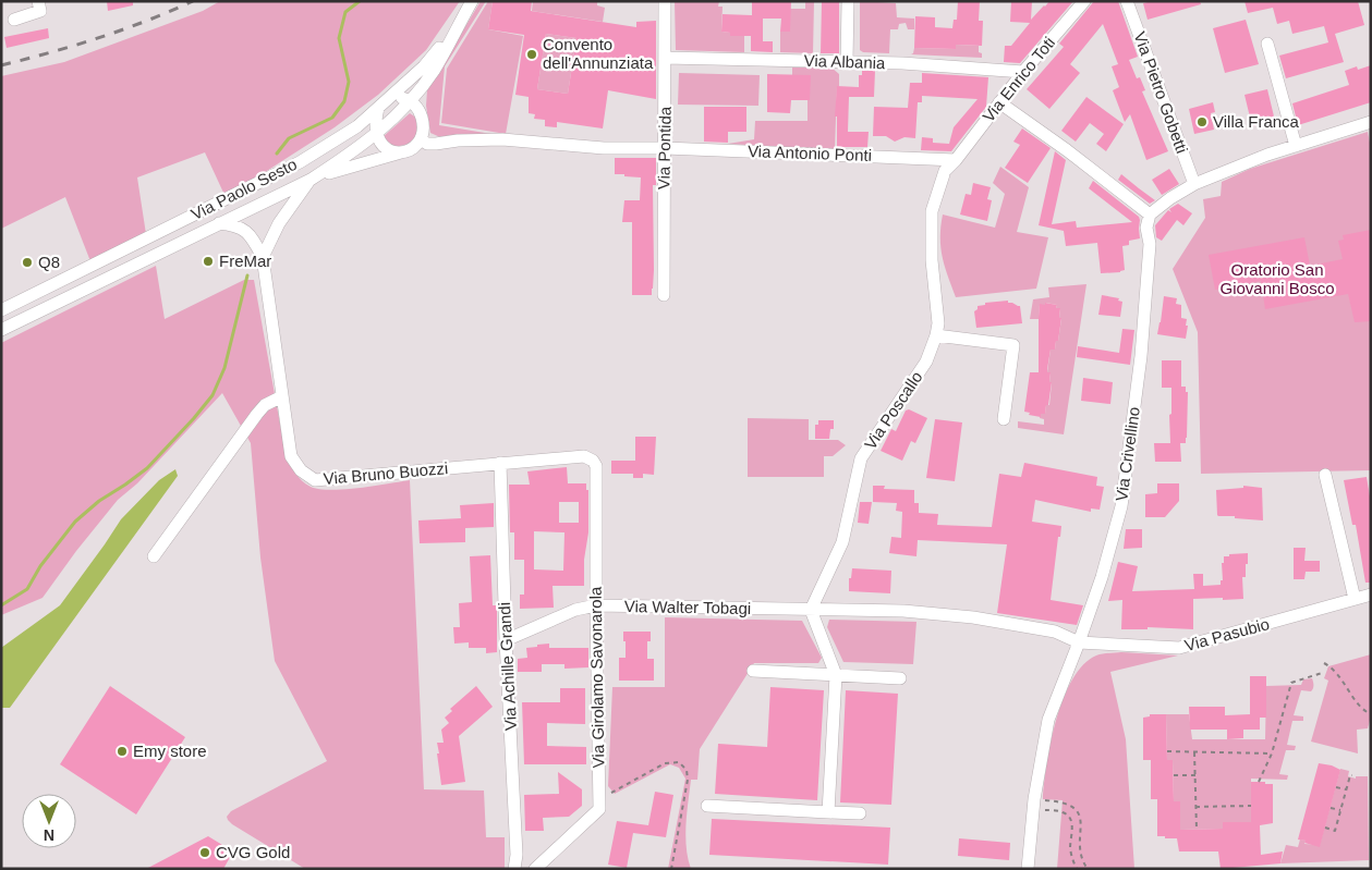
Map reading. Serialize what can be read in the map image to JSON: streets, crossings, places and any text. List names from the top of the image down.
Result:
{
  "streets": {
    "street": [
      "Via Albania",
      "Via Enrico Toti",
      "Via Pietro Gobetti",
      "Via Pontida",
      "Via Antonio Ponti",
      "Via Paolo Sesto",
      "Via Poscallo",
      "Via Crivellino",
      "Via Bruno Buozzi",
      "Via Walter Tobagi",
      "Via Pasubio",
      "Via Achille Grandi",
      "Via Girolamo Savonarola"
    ]
  },
  "crossings": [
    ["Via Albania", "Via Enrico Toti"],
    ["Via Albania", "Via Pontida"],
    ["Via Enrico Toti", "Via Antonio Ponti"],
    ["Via Enrico Toti", "Via Poscallo"],
    ["Via Pontida", "Via Antonio Ponti"],
    ["Via Antonio Ponti", "Via Paolo Sesto"],
    ["Via Antonio Ponti", "Via Poscallo"],
    ["Via Paolo Sesto", "Via Bruno Buozzi"],
    ["Via Poscallo", "Via Walter Tobagi"],
    ["Via Crivellino", "Via Walter Tobagi"],
    ["Via Crivellino", "Via Pasubio"],
    ["Via Bruno Buozzi", "Via Achille Grandi"],
    ["Via Bruno Buozzi", "Via Girolamo Savonarola"],
    ["Via Walter Tobagi", "Via Pasubio"],
    ["Via Walter Tobagi", "Via Achille Grandi"],
    ["Via Walter Tobagi", "Via Girolamo Savonarola"]
  ],
  "parks": ["Oratorio San Giovanni Bosco"],
  "places": [
    "Convento dell'Annunziata",
    "Villa Franca",
    "FreMar",
    "Q8",
    "Emy store",
    "CVG Gold"
  ],
  "north": "bottom"
}
